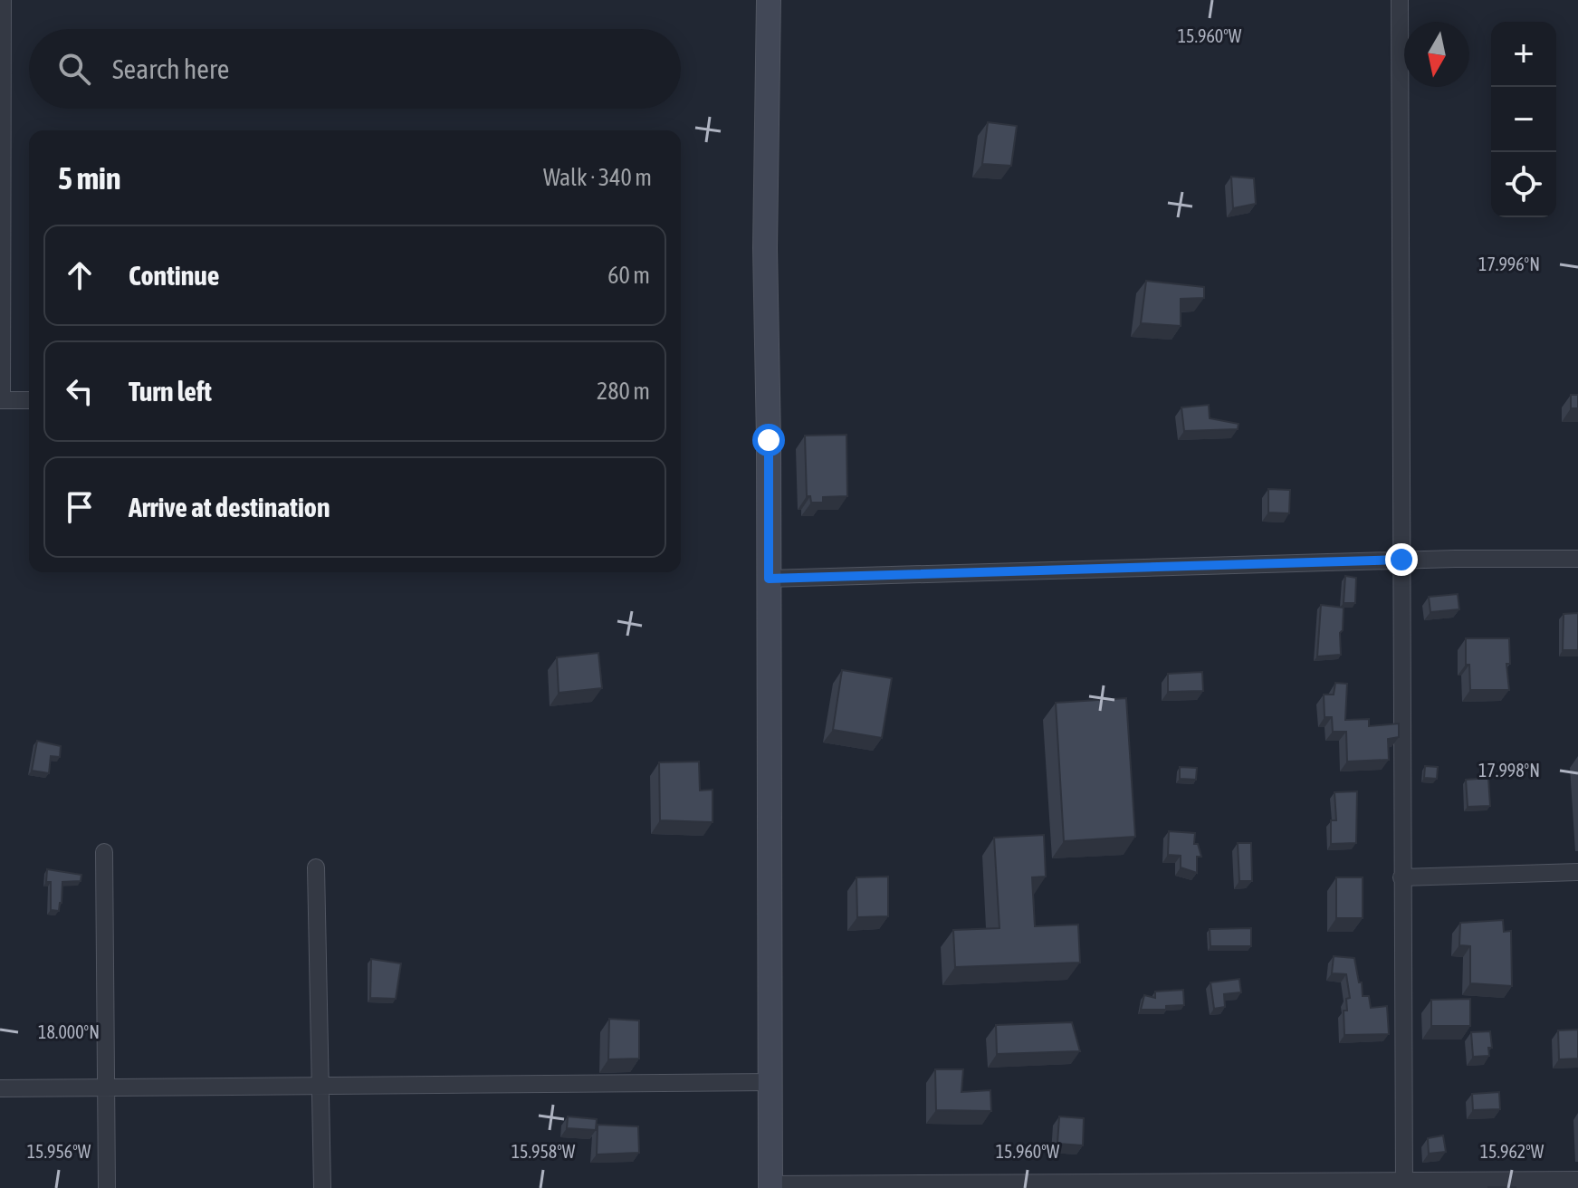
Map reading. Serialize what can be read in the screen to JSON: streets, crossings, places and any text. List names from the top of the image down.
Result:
{
  "north": "bottom",
  "page": {
    "map_buttons": ["+", "−"],
    "search": "Search here",
    "heading": ["5 min", "Walk · 340 m"],
    "list": [
      ["Continue", "60 m"],
      ["Turn left", "280 m"],
      "Arrive at destination"
    ]
  },
  "coordinates": [
    "15.960°W",
    "17.996°N",
    "17.998°N",
    "18.000°N",
    "15.956°W",
    "15.958°W",
    "15.962°W"
  ]
}
